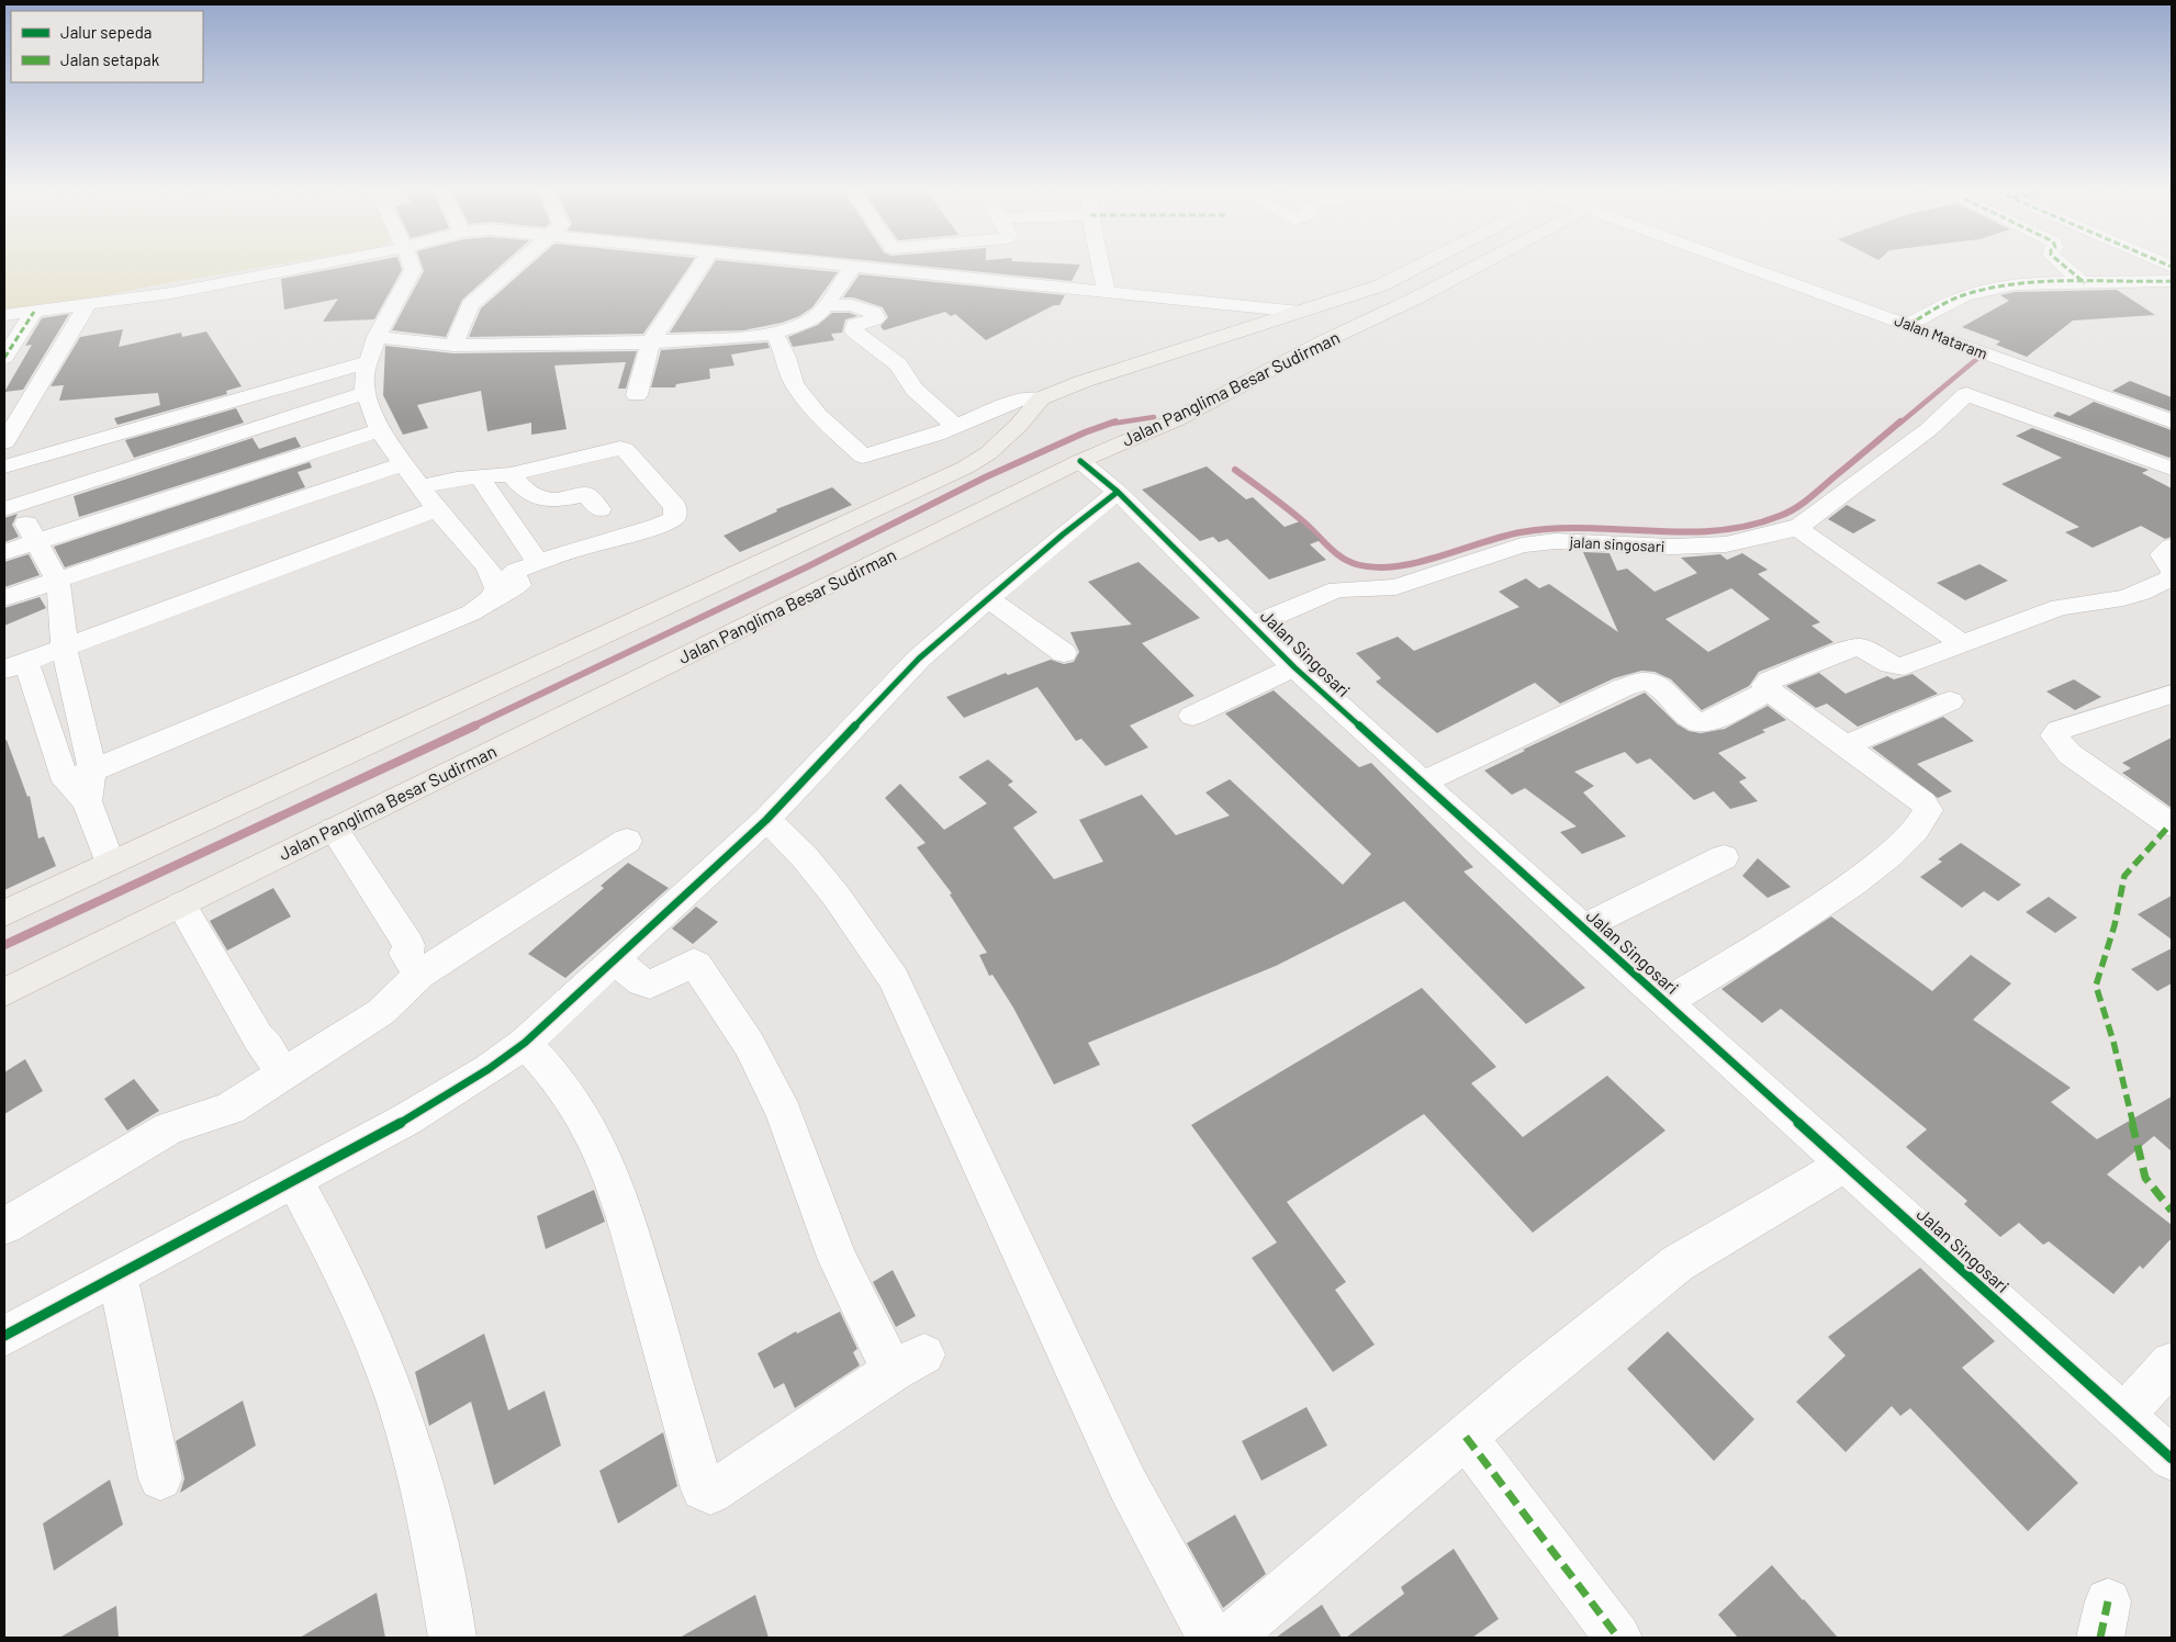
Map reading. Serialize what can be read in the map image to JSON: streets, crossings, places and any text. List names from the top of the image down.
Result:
{
  "streets": {
    "main road": ["Jalan Panglima Besar Sudirman"],
    "street": ["Jalan Mataram", "jalan singosari", "Jalan Singosari"]
  },
  "crossings": [
    ["Jalan Panglima Besar Sudirman", "Jalan Singosari"],
    ["jalan singosari", "Jalan Singosari"]
  ],
  "legend": ["Jalur sepeda", "Jalan setapak"]
}
